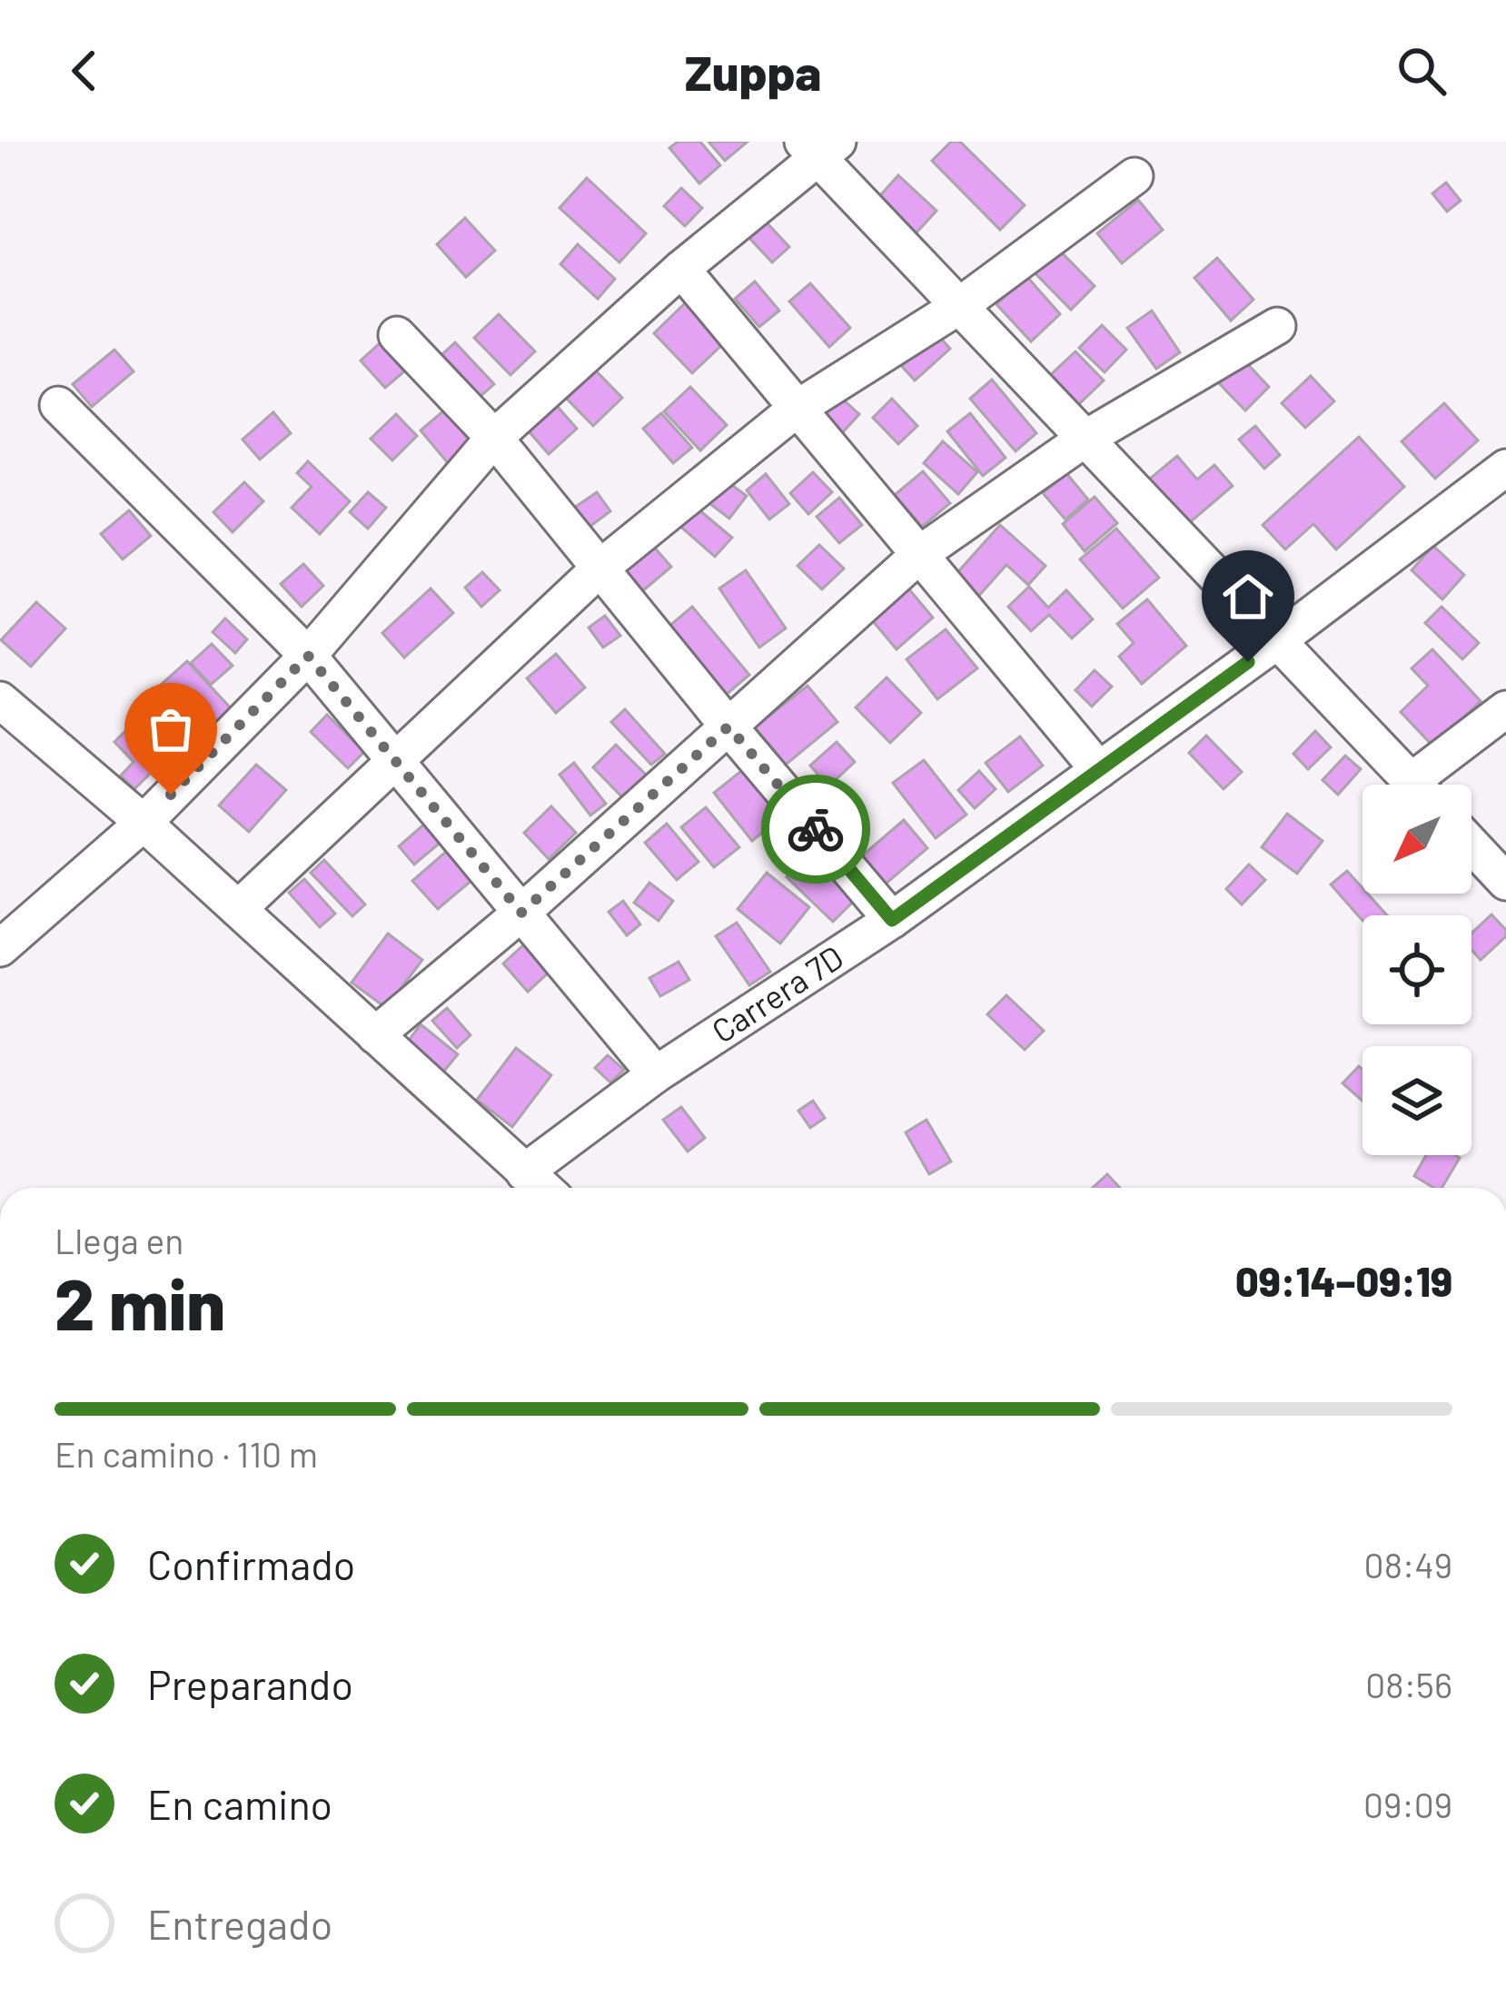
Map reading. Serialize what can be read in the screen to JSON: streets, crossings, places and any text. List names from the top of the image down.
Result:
{
  "streets": {
    "street": ["Carrera 7D"]
  },
  "north": "bottom left",
  "page": {
    "header": "Zuppa",
    "heading": ["2 min", "Llega en", "09:14–09:19"],
    "bar": "En camino · 110 m",
    "list": [
      ["Confirmado", "08:49"],
      ["Preparando", "08:56"],
      ["En camino", "09:09"],
      "Entregado"
    ]
  }
}
